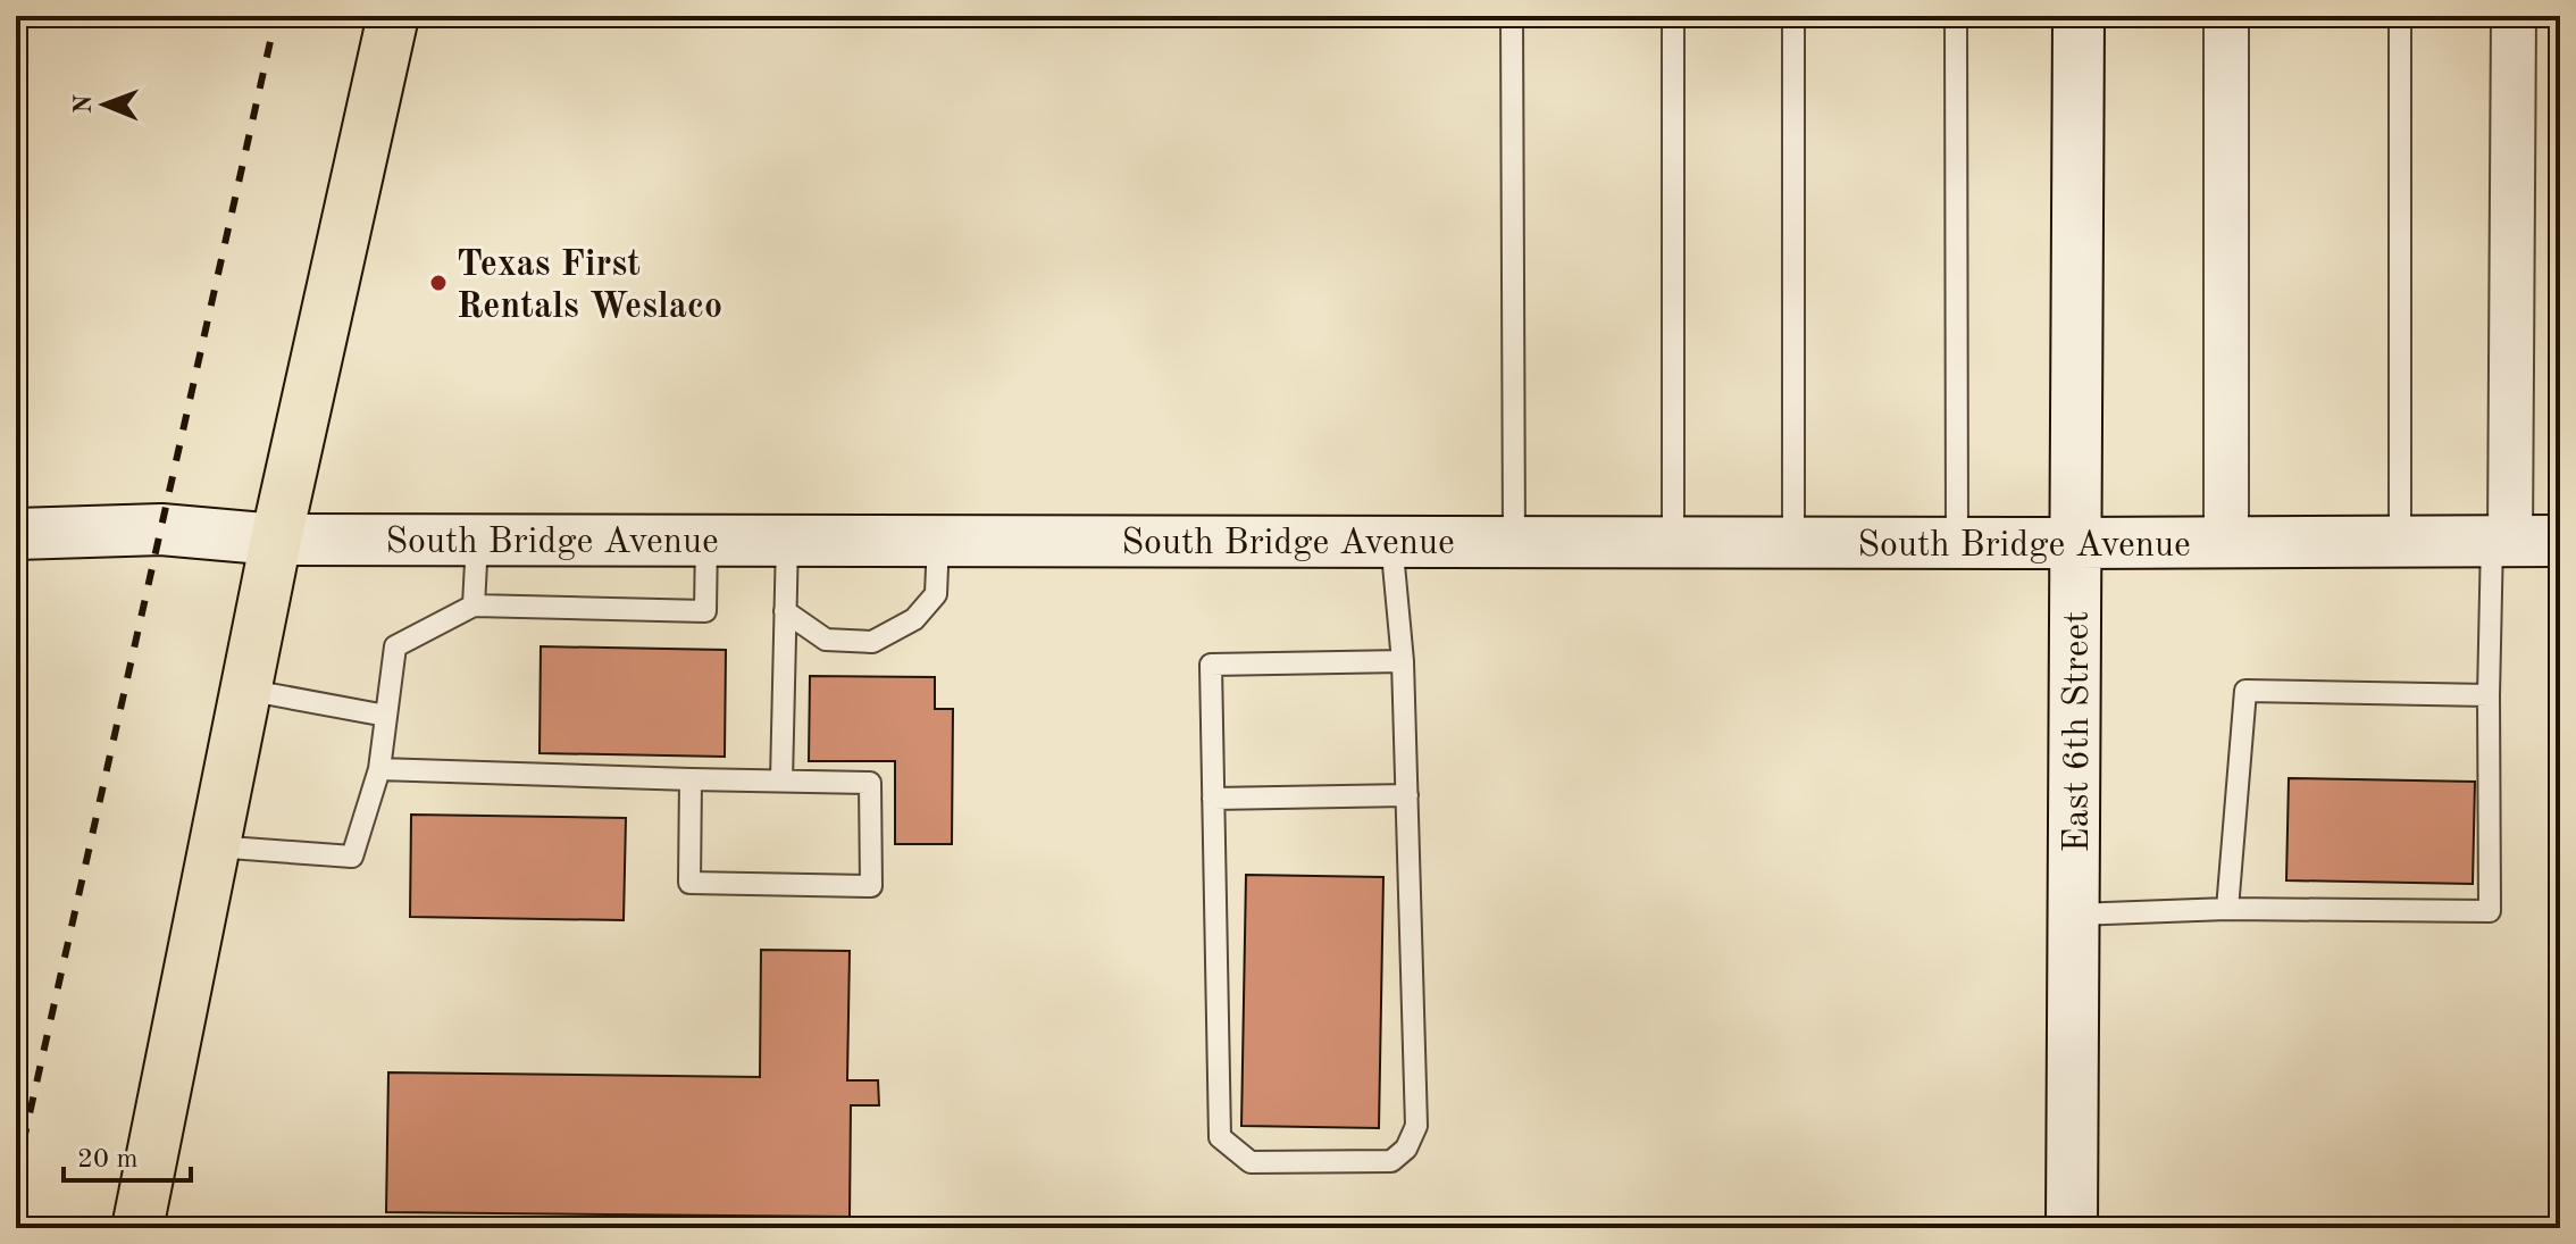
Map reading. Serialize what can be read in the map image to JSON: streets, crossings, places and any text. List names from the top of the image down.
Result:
{
  "streets": {
    "street": ["South Bridge Avenue", "East 6th Street"]
  },
  "crossings": [
    ["South Bridge Avenue", "East 6th Street"]
  ],
  "places": ["Texas First Rentals Weslaco"],
  "scale_bar": "20 m",
  "north": "left"
}
